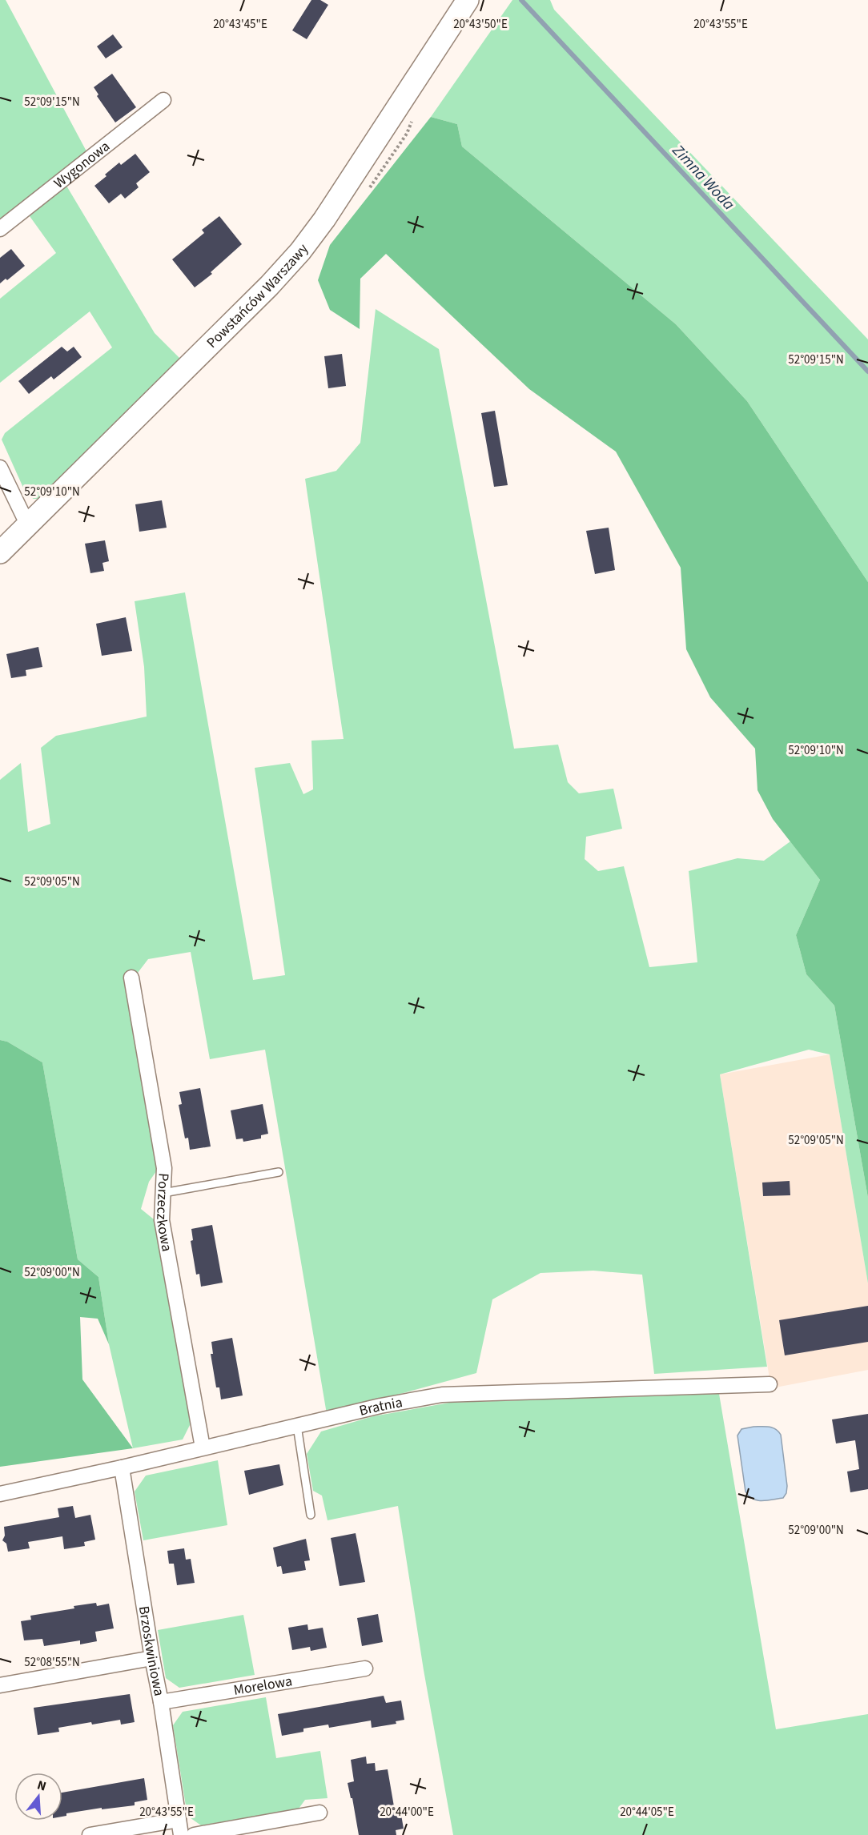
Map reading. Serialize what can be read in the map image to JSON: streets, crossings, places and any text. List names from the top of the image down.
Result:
{
  "streets": {
    "street": [
      "Wygonowa",
      "Powstańców Warszawy",
      "Porzeczkowa",
      "Bratnia",
      "Brzoskwiniowa",
      "Morelowa"
    ]
  },
  "crossings": [
    ["Porzeczkowa", "Bratnia"],
    ["Bratnia", "Brzoskwiniowa"],
    ["Brzoskwiniowa", "Morelowa"]
  ],
  "water": ["Zimna Woda"],
  "north": "top",
  "coordinates": [
    "20°43'45\"E",
    "20°43'50\"E",
    "20°43'55\"E",
    "52°09'15\"N",
    "52°09'10\"N",
    "52°09'05\"N",
    "52°09'00\"N",
    "52°08'55\"N",
    "20°44'00\"E",
    "20°44'05\"E"
  ]
}
